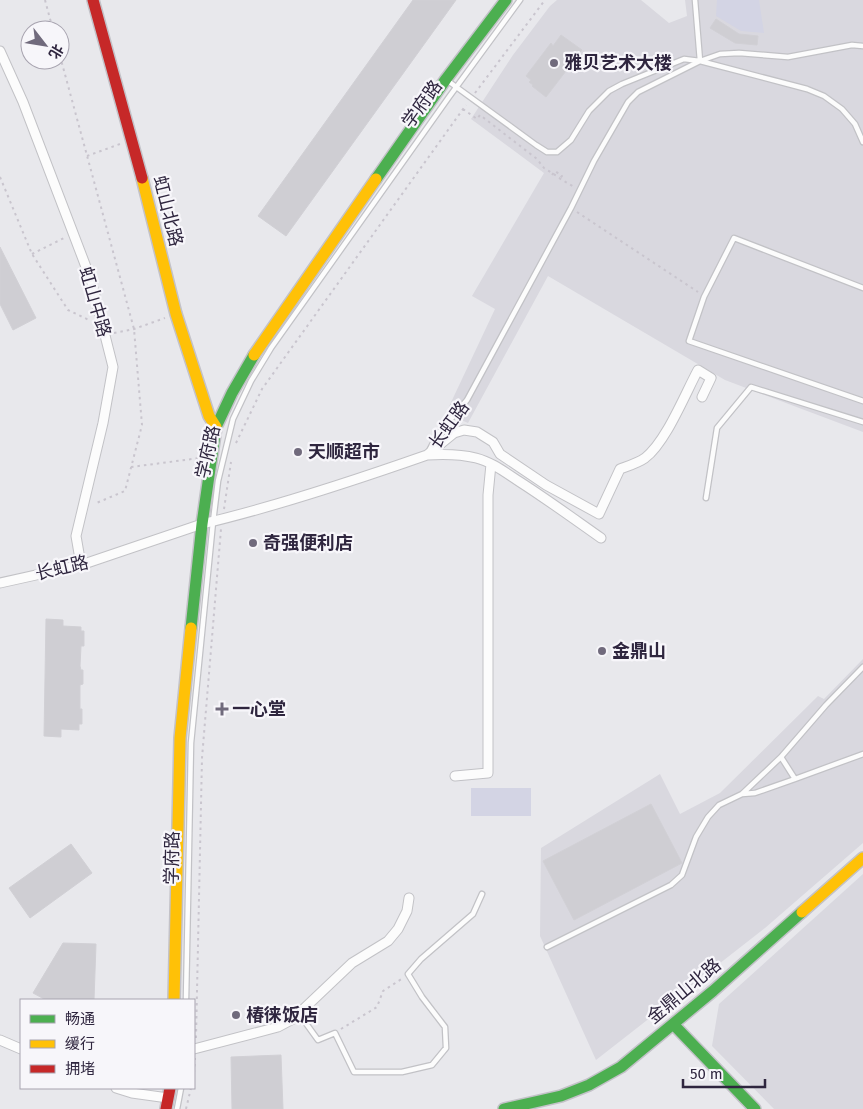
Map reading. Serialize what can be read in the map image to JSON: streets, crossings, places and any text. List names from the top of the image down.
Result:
{
  "streets": {
    "main road": ["学府路", "虹山北路", "金鼎山北路"],
    "street": ["虹山中路", "长虹路"]
  },
  "crossings": [
    ["学府路", "虹山北路"],
    ["学府路", "长虹路"],
    ["虹山中路", "长虹路"]
  ],
  "places": {
    "other": [
      "雅贝艺术大楼",
      "天顺超市",
      "奇强便利店",
      "金鼎山",
      "椿徕饭店"
    ],
    "health": ["一心堂"]
  },
  "legend": ["畅通", "缓行", "拥堵"],
  "scale_bar": "50 m",
  "north": "bottom right"
}
